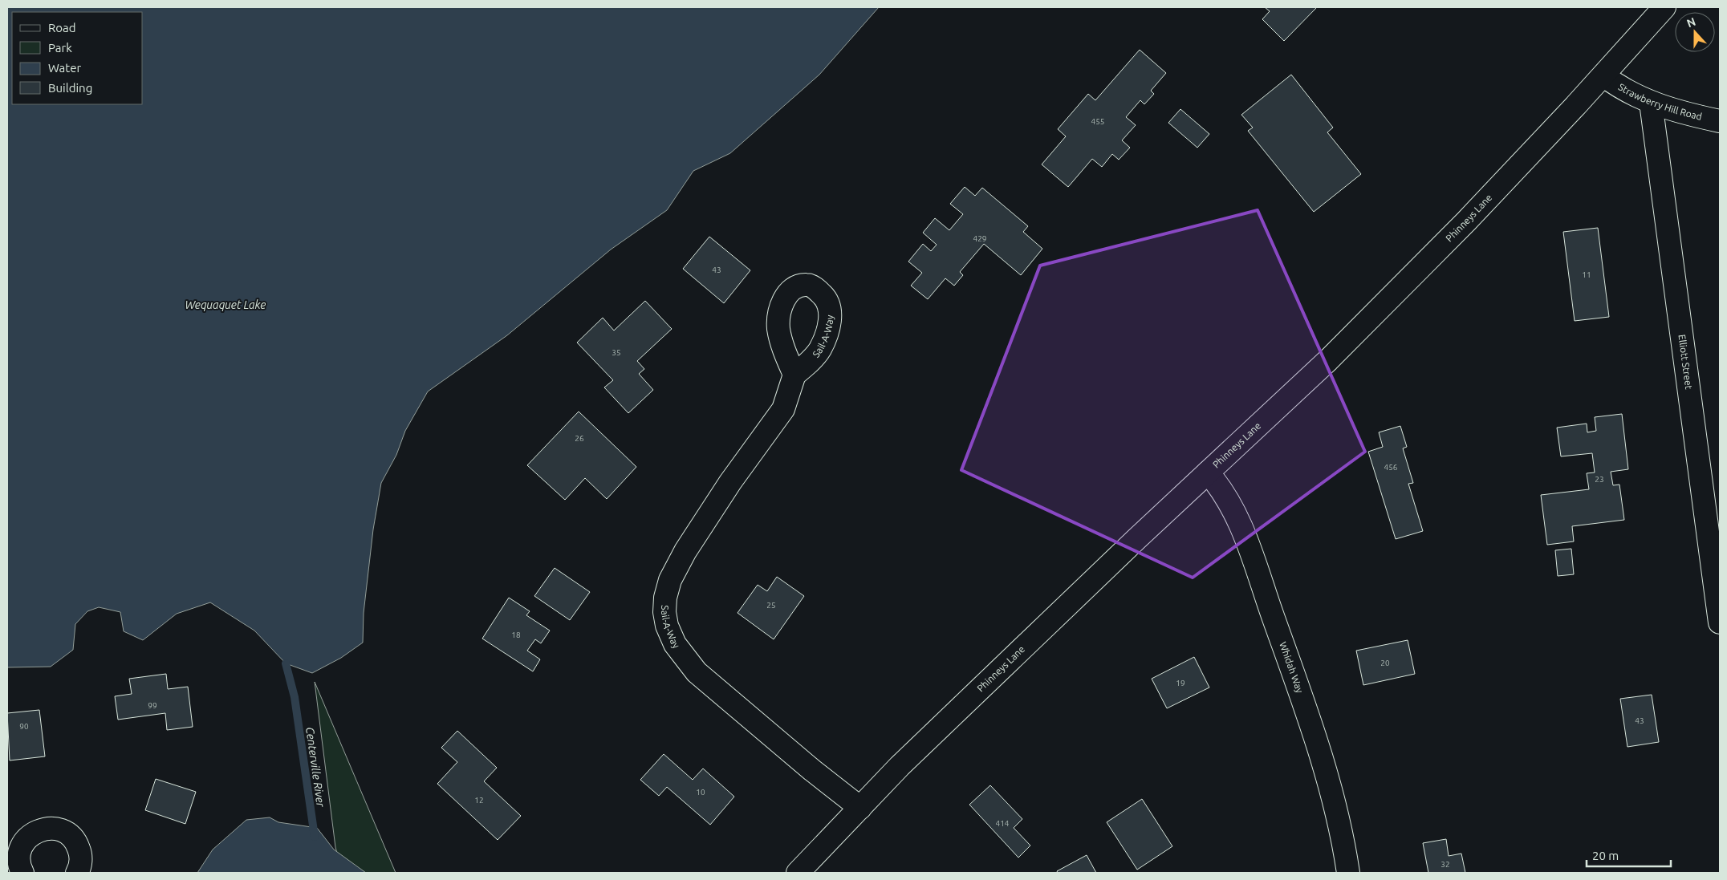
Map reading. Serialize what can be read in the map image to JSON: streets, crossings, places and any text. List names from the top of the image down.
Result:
{
  "streets": {
    "street": [
      "Strawberry Hill Road",
      "Phinneys Lane",
      "Sail-A-Way",
      "Elliott Street",
      "Whidah Way"
    ]
  },
  "crossings": [
    ["Strawberry Hill Road", "Phinneys Lane"],
    ["Strawberry Hill Road", "Elliott Street"],
    ["Phinneys Lane", "Sail-A-Way"],
    ["Phinneys Lane", "Whidah Way"]
  ],
  "water": ["Wequaquet Lake", "Centerville River"],
  "house_numbers": [
    "455",
    "429",
    "43",
    "11",
    "35",
    "26",
    "456",
    "23",
    "25",
    "18",
    "20",
    "19",
    "99",
    "43",
    "90",
    "10",
    "12",
    "414",
    "32"
  ],
  "legend": [
    "Road",
    "Park",
    "Water",
    "Building"
  ],
  "scale_bar": "20 m",
  "north": "top"
}
